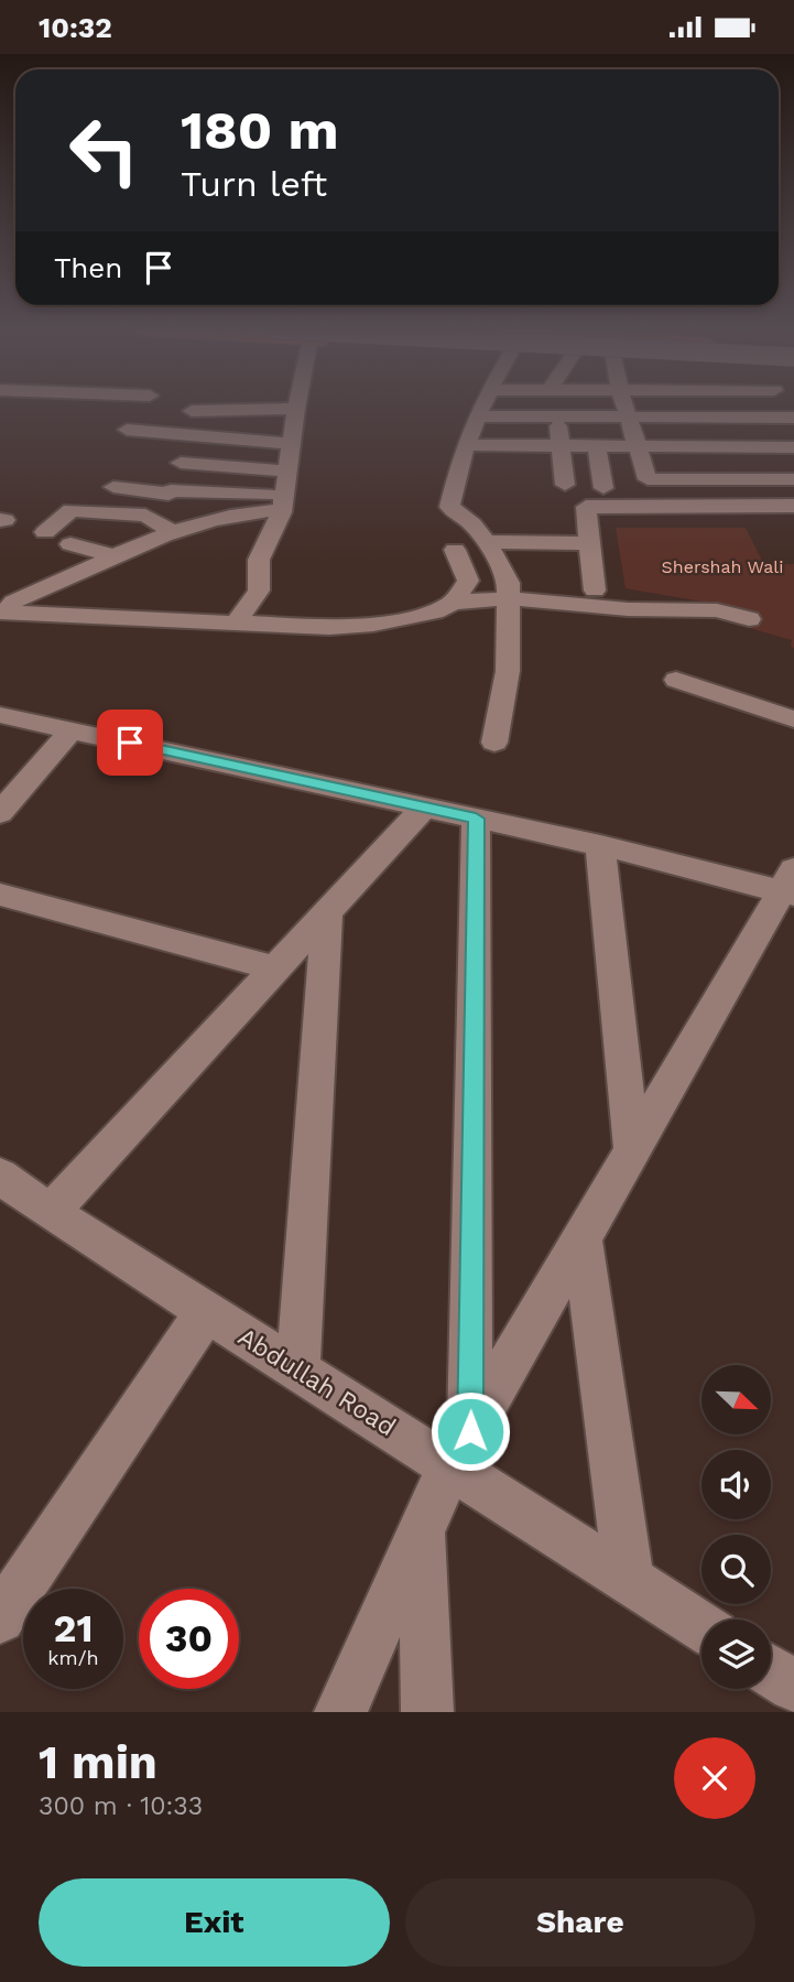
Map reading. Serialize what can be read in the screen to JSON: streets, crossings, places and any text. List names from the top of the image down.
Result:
{
  "streets": {
    "street": ["Abdullah Road"]
  },
  "parks": ["Shershah Wali"],
  "north": "bottom right",
  "page": {
    "status": "10:32",
    "turn": ["180 m", "Turn left"],
    "then": "Then",
    "speed": "21 km/h",
    "limit": "30",
    "heading": ["1 min", "300 m · 10:33"],
    "buttons": ["Exit", "Share"]
  }
}
